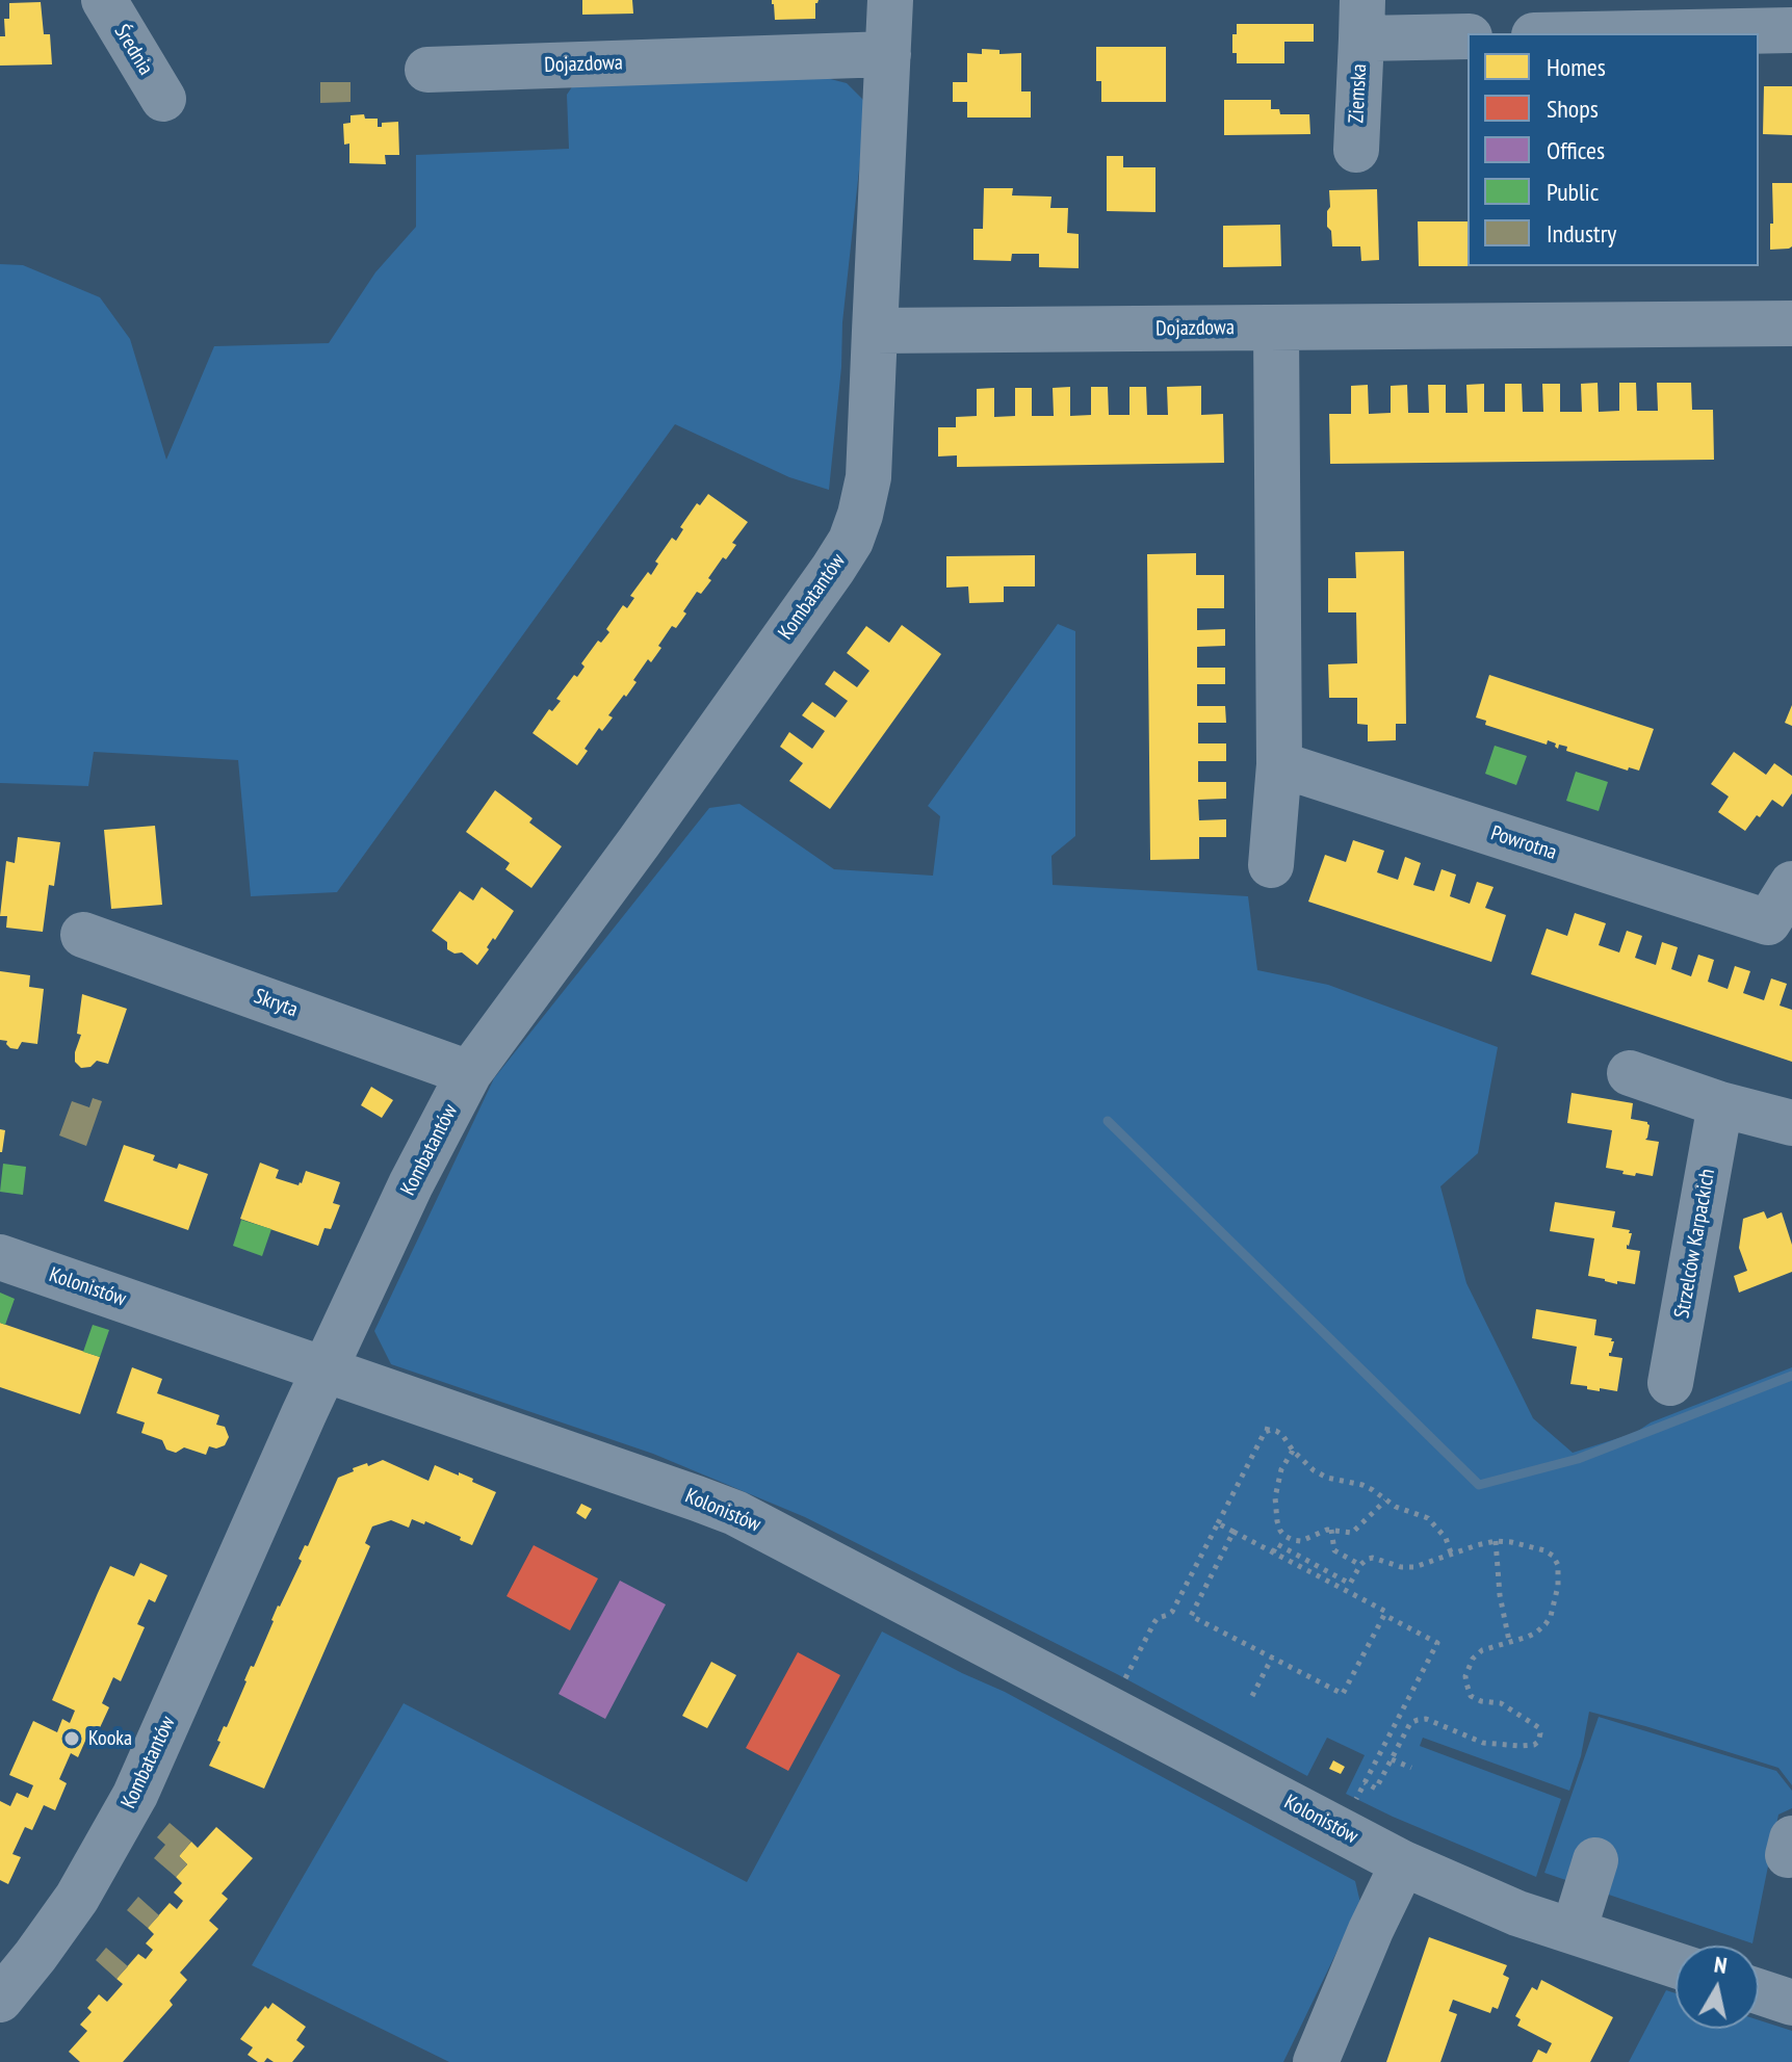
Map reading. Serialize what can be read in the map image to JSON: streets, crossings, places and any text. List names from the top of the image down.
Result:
{
  "streets": {
    "street": [
      "Średnia",
      "Dojazdowa",
      "Ziemska",
      "Kombatantów",
      "Powrotna",
      "Skryta",
      "Strzelców Karpackich",
      "Kolonistów"
    ]
  },
  "crossings": [
    ["Dojazdowa", "Kombatantów"],
    ["Kombatantów", "Skryta"],
    ["Kombatantów", "Kolonistów"]
  ],
  "places": ["Kooka"],
  "legend": [
    "Homes",
    "Shops",
    "Offices",
    "Public",
    "Industry"
  ],
  "north": "top"
}
